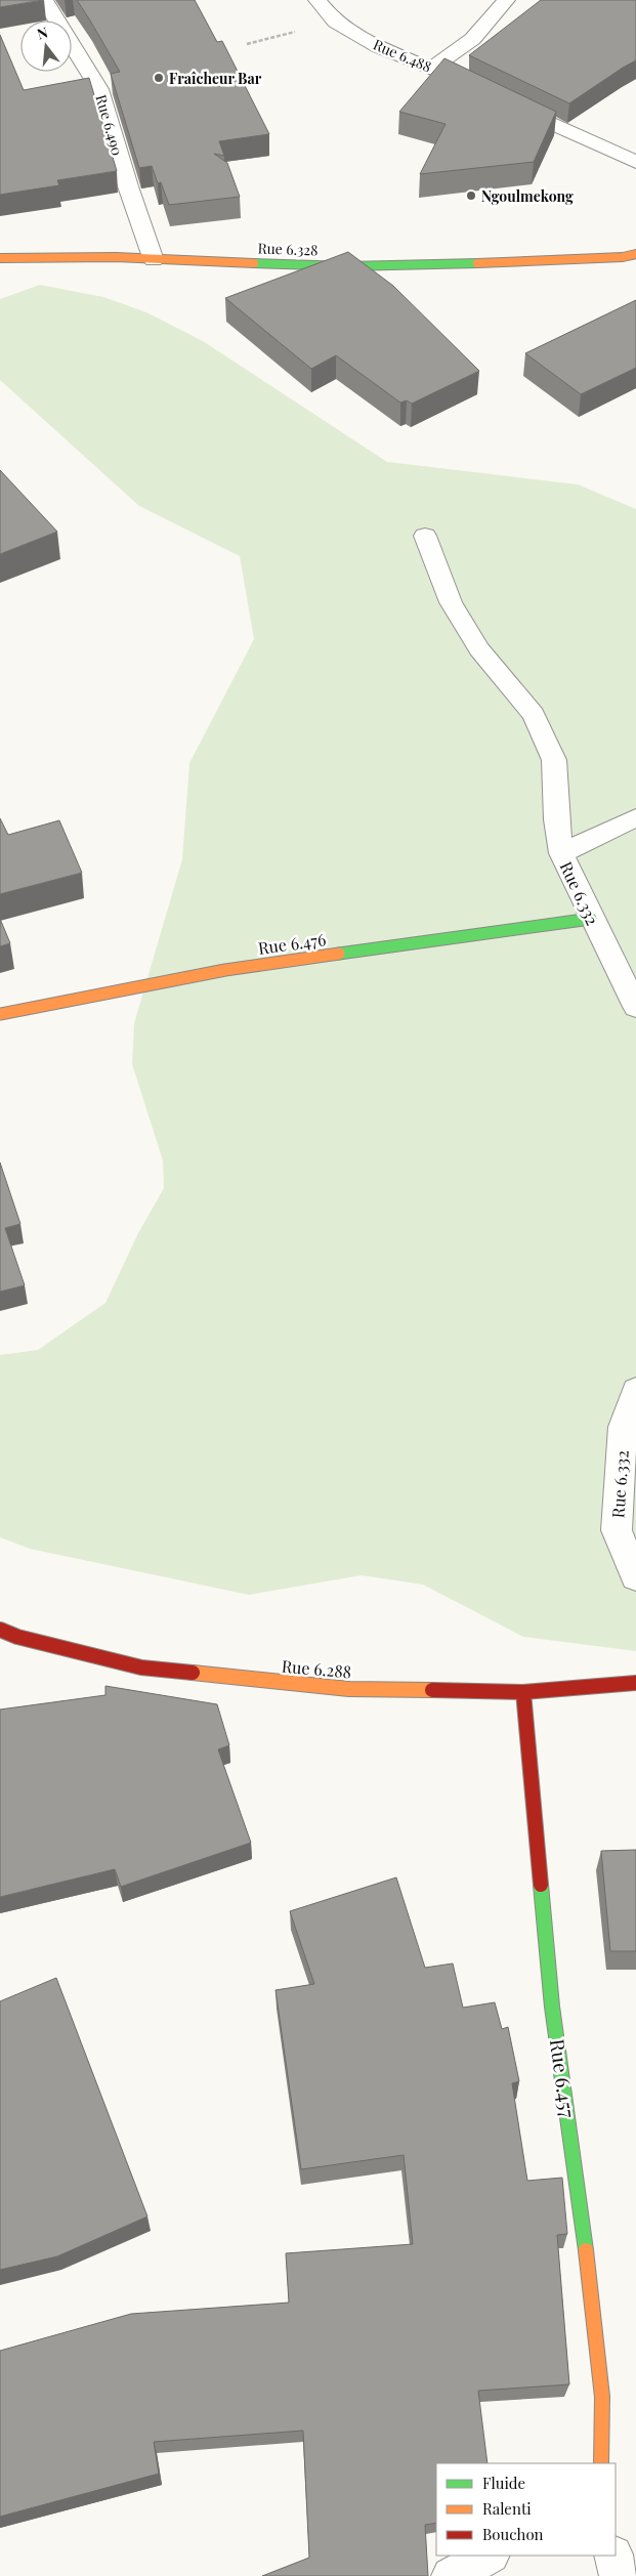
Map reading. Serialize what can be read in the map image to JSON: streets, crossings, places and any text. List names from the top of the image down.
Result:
{
  "streets": {
    "street": [
      "Rue 6.488",
      "Rue 6.490",
      "Rue 6.328",
      "Rue 6.332",
      "Rue 6.476",
      "Rue 6.288",
      "Rue 6.457"
    ]
  },
  "crossings": [
    ["Rue 6.490", "Rue 6.328"],
    ["Rue 6.332", "Rue 6.476"],
    ["Rue 6.288", "Rue 6.457"]
  ],
  "places": ["Fraîcheur Bar", "Ngoulmekong"],
  "legend": ["Fluide", "Ralenti", "Bouchon"],
  "north": "top"
}
